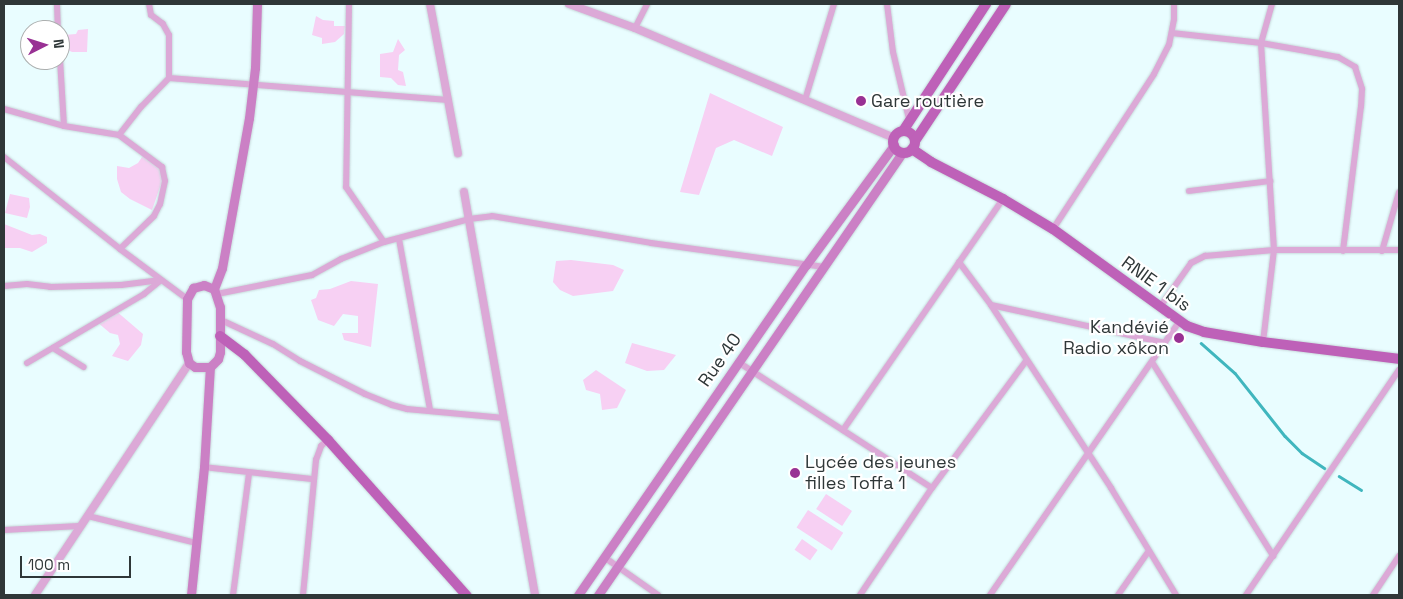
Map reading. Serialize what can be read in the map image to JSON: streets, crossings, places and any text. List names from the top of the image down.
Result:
{
  "streets": {
    "main road": ["RNIE 1 bis", "Rue 40"]
  },
  "crossings": [
    ["RNIE 1 bis", "Rue 40"]
  ],
  "places": ["Gare routière", "Kandévié Radio xôkon", "Lycée des jeunes filles Toffa 1"],
  "scale_bar": "100 m",
  "north": "right"
}
